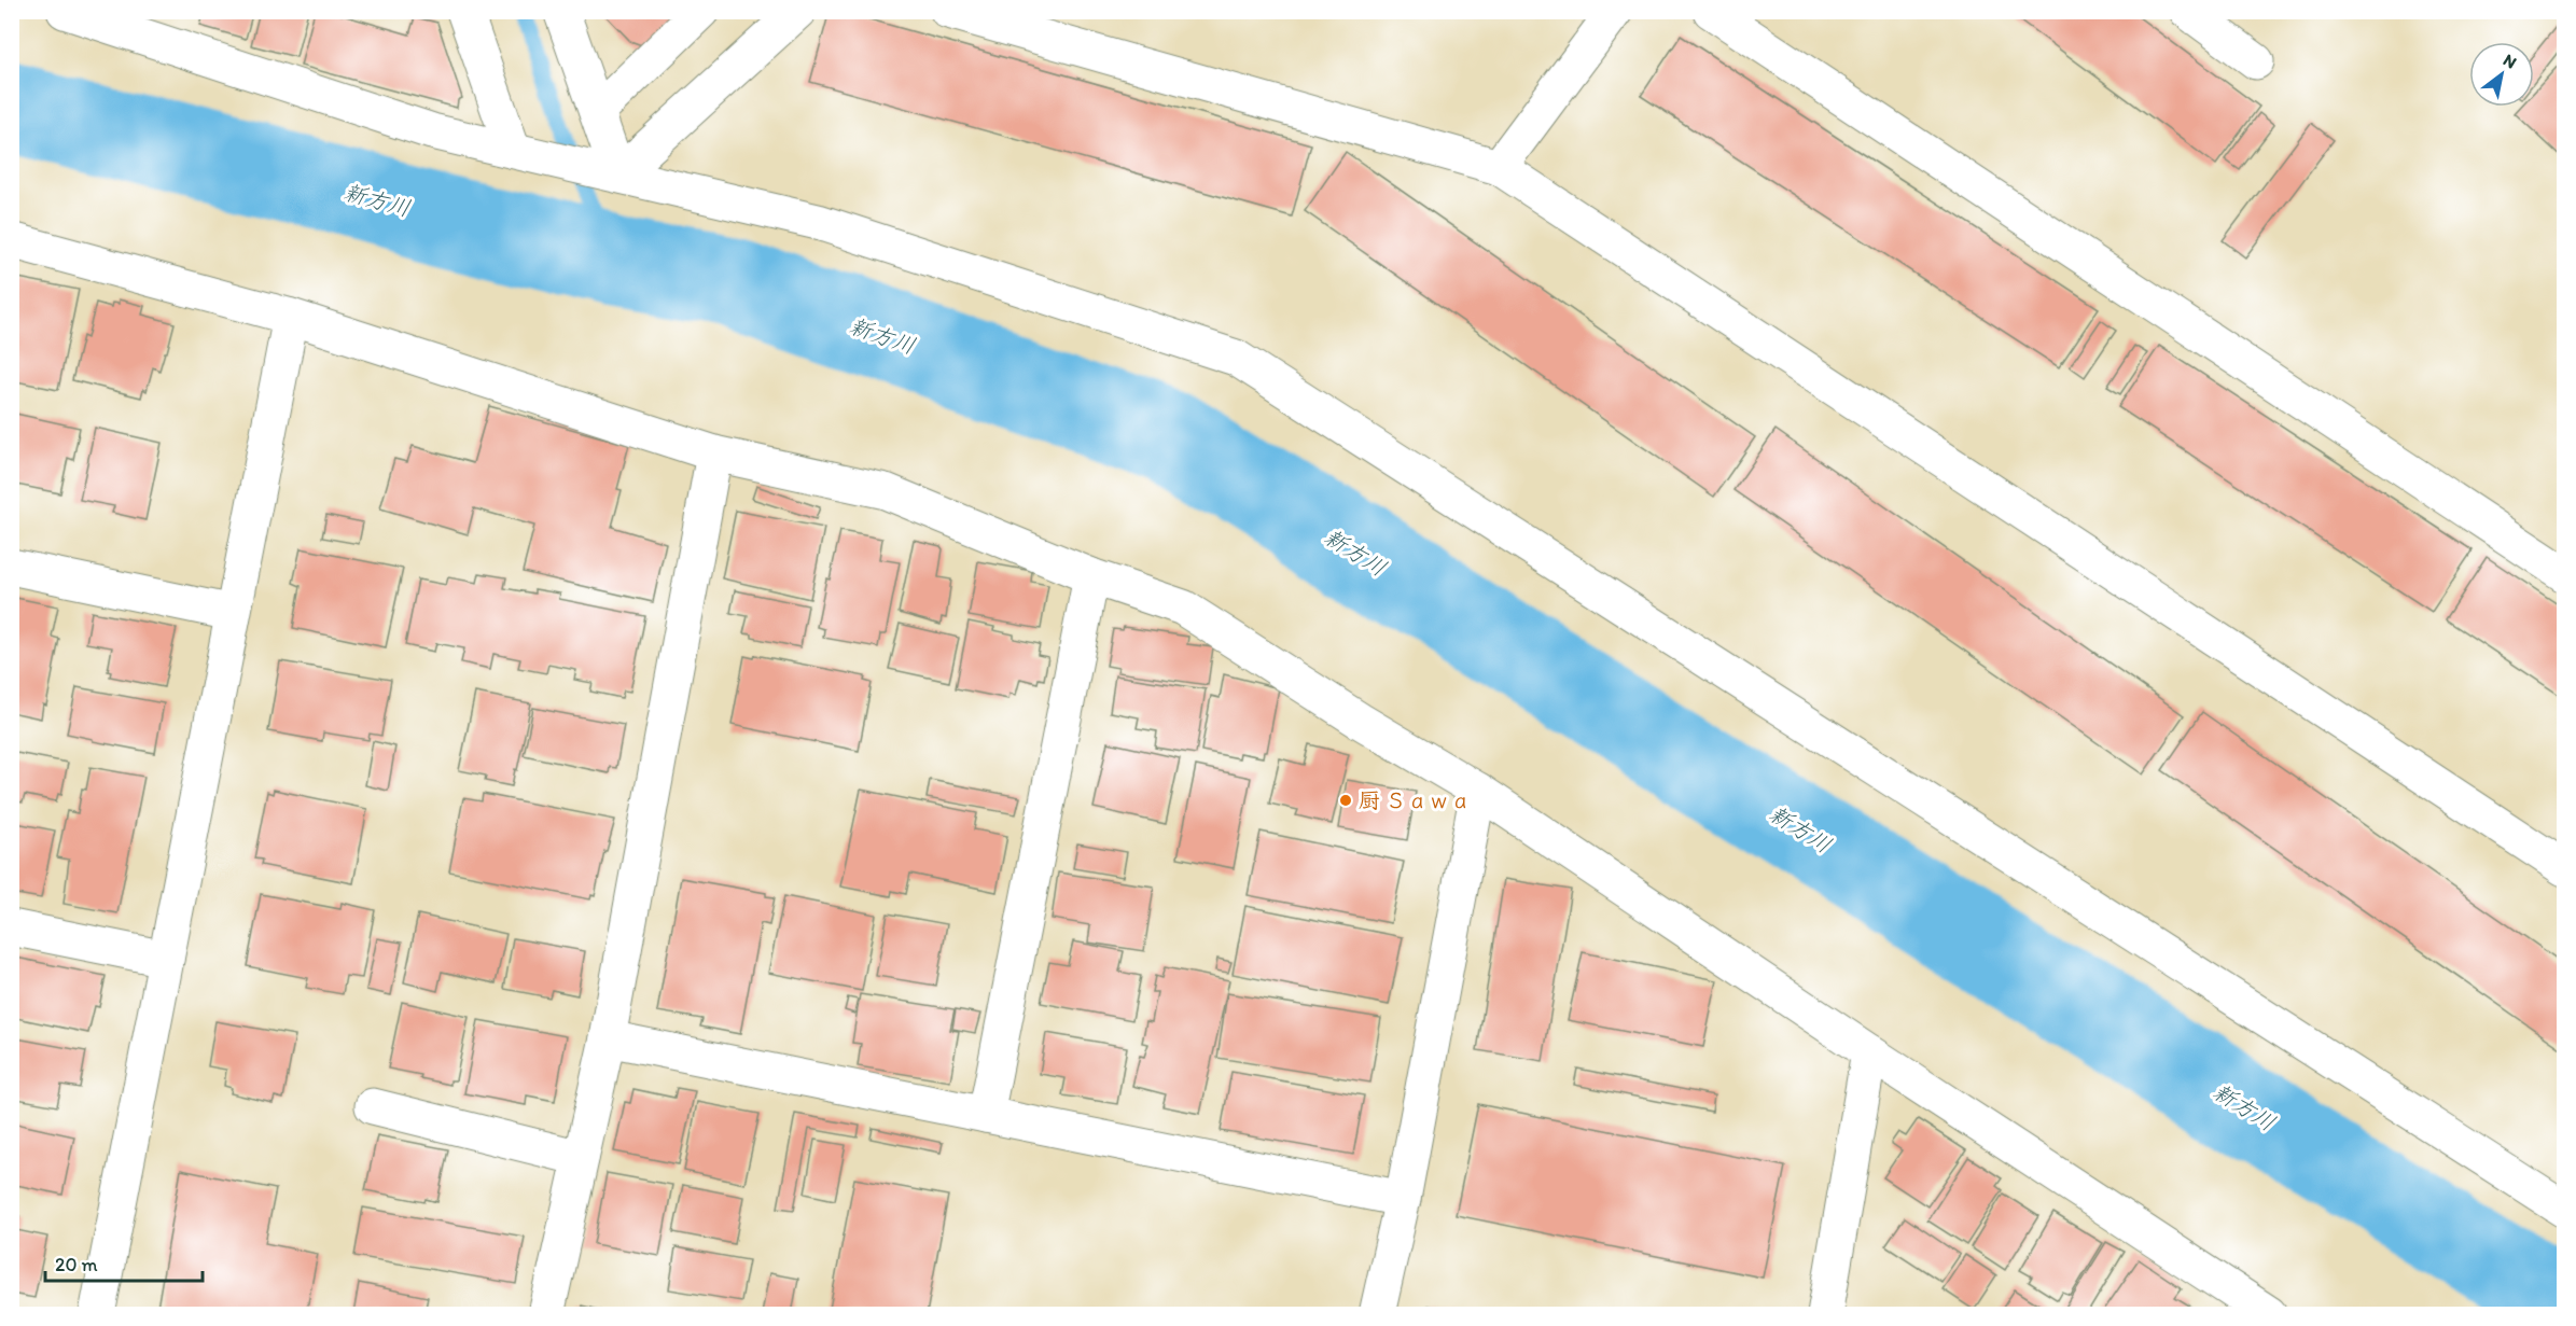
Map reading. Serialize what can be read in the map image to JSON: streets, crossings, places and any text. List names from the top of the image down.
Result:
{
  "water": ["新方川"],
  "places": ["厨 Ｓａｗａ"],
  "scale_bar": "20 m",
  "north": "top right"
}
